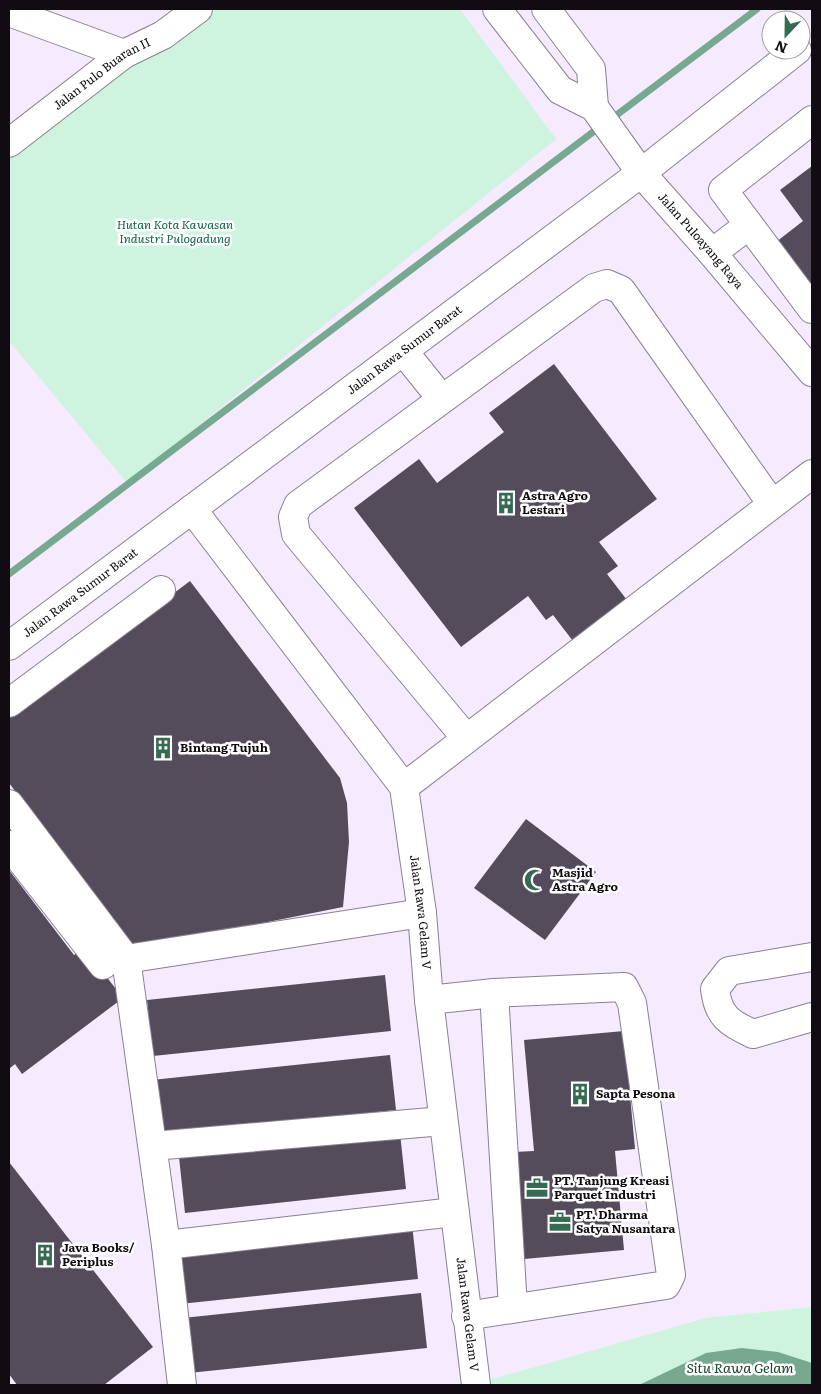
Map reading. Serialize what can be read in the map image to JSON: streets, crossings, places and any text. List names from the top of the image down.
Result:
{
  "streets": {
    "street": [
      "Jalan Pulo Buaran II",
      "Jalan Puloayang Raya",
      "Jalan Rawa Sumur Barat",
      "Jalan Rawa Gelam V"
    ]
  },
  "crossings": [
    ["Jalan Puloayang Raya", "Jalan Rawa Sumur Barat"],
    ["Jalan Rawa Sumur Barat", "Jalan Rawa Gelam V"]
  ],
  "water": ["Situ Rawa Gelam"],
  "parks": ["Hutan Kota Kawasan Industri Pulogadung"],
  "places": {
    "building": [
      "Astra Agro Lestari",
      "Bintang Tujuh",
      "Sapta Pesona",
      "Java Books/ Periplus"
    ],
    "mosque": ["Masjid Astra Agro"],
    "office": ["PT. Tanjung Kreasi Parquet Industri", "PT. Dharma Satya Nusantara"]
  },
  "north": "bottom"
}
